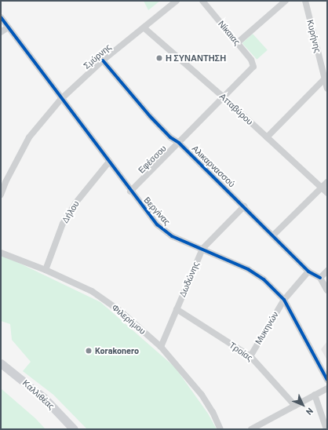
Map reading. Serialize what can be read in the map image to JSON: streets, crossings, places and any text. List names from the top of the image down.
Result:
{
  "streets": {
    "main road": ["Καλλιθέας"],
    "street": [
      "Νίκαιας",
      "Κυρήνης",
      "Σμύρνης",
      "Ατταβύρου",
      "Εφέσσου",
      "Αλικαρνασσού",
      "Βεργίνας",
      "Δήλου",
      "Δωδώνης",
      "Φιλερήμου",
      "Μυκηνών",
      "Τροίας"
    ]
  },
  "crossings": [
    ["Νίκαιας", "Εφέσσου"],
    ["Σμύρνης", "Ατταβύρου"],
    ["Σμύρνης", "Αλικαρνασσού"],
    ["Σμύρνης", "Βεργίνας"],
    ["Ατταβύρου", "Εφέσσου"],
    ["Εφέσσου", "Αλικαρνασσού"],
    ["Εφέσσου", "Βεργίνας"],
    ["Αλικαρνασσού", "Δωδώνης"],
    ["Αλικαρνασσού", "Μυκηνών"],
    ["Βεργίνας", "Δήλου"],
    ["Βεργίνας", "Δωδώνης"],
    ["Βεργίνας", "Μυκηνών"],
    ["Δήλου", "Φιλερήμου"],
    ["Δωδώνης", "Φιλερήμου"],
    ["Δωδώνης", "Τροίας"],
    ["Μυκηνών", "Τροίας"]
  ],
  "places": ["Η ΣΥΝΑΝΤΗΣΗ", "Korakonero"],
  "north": "bottom right"
}
